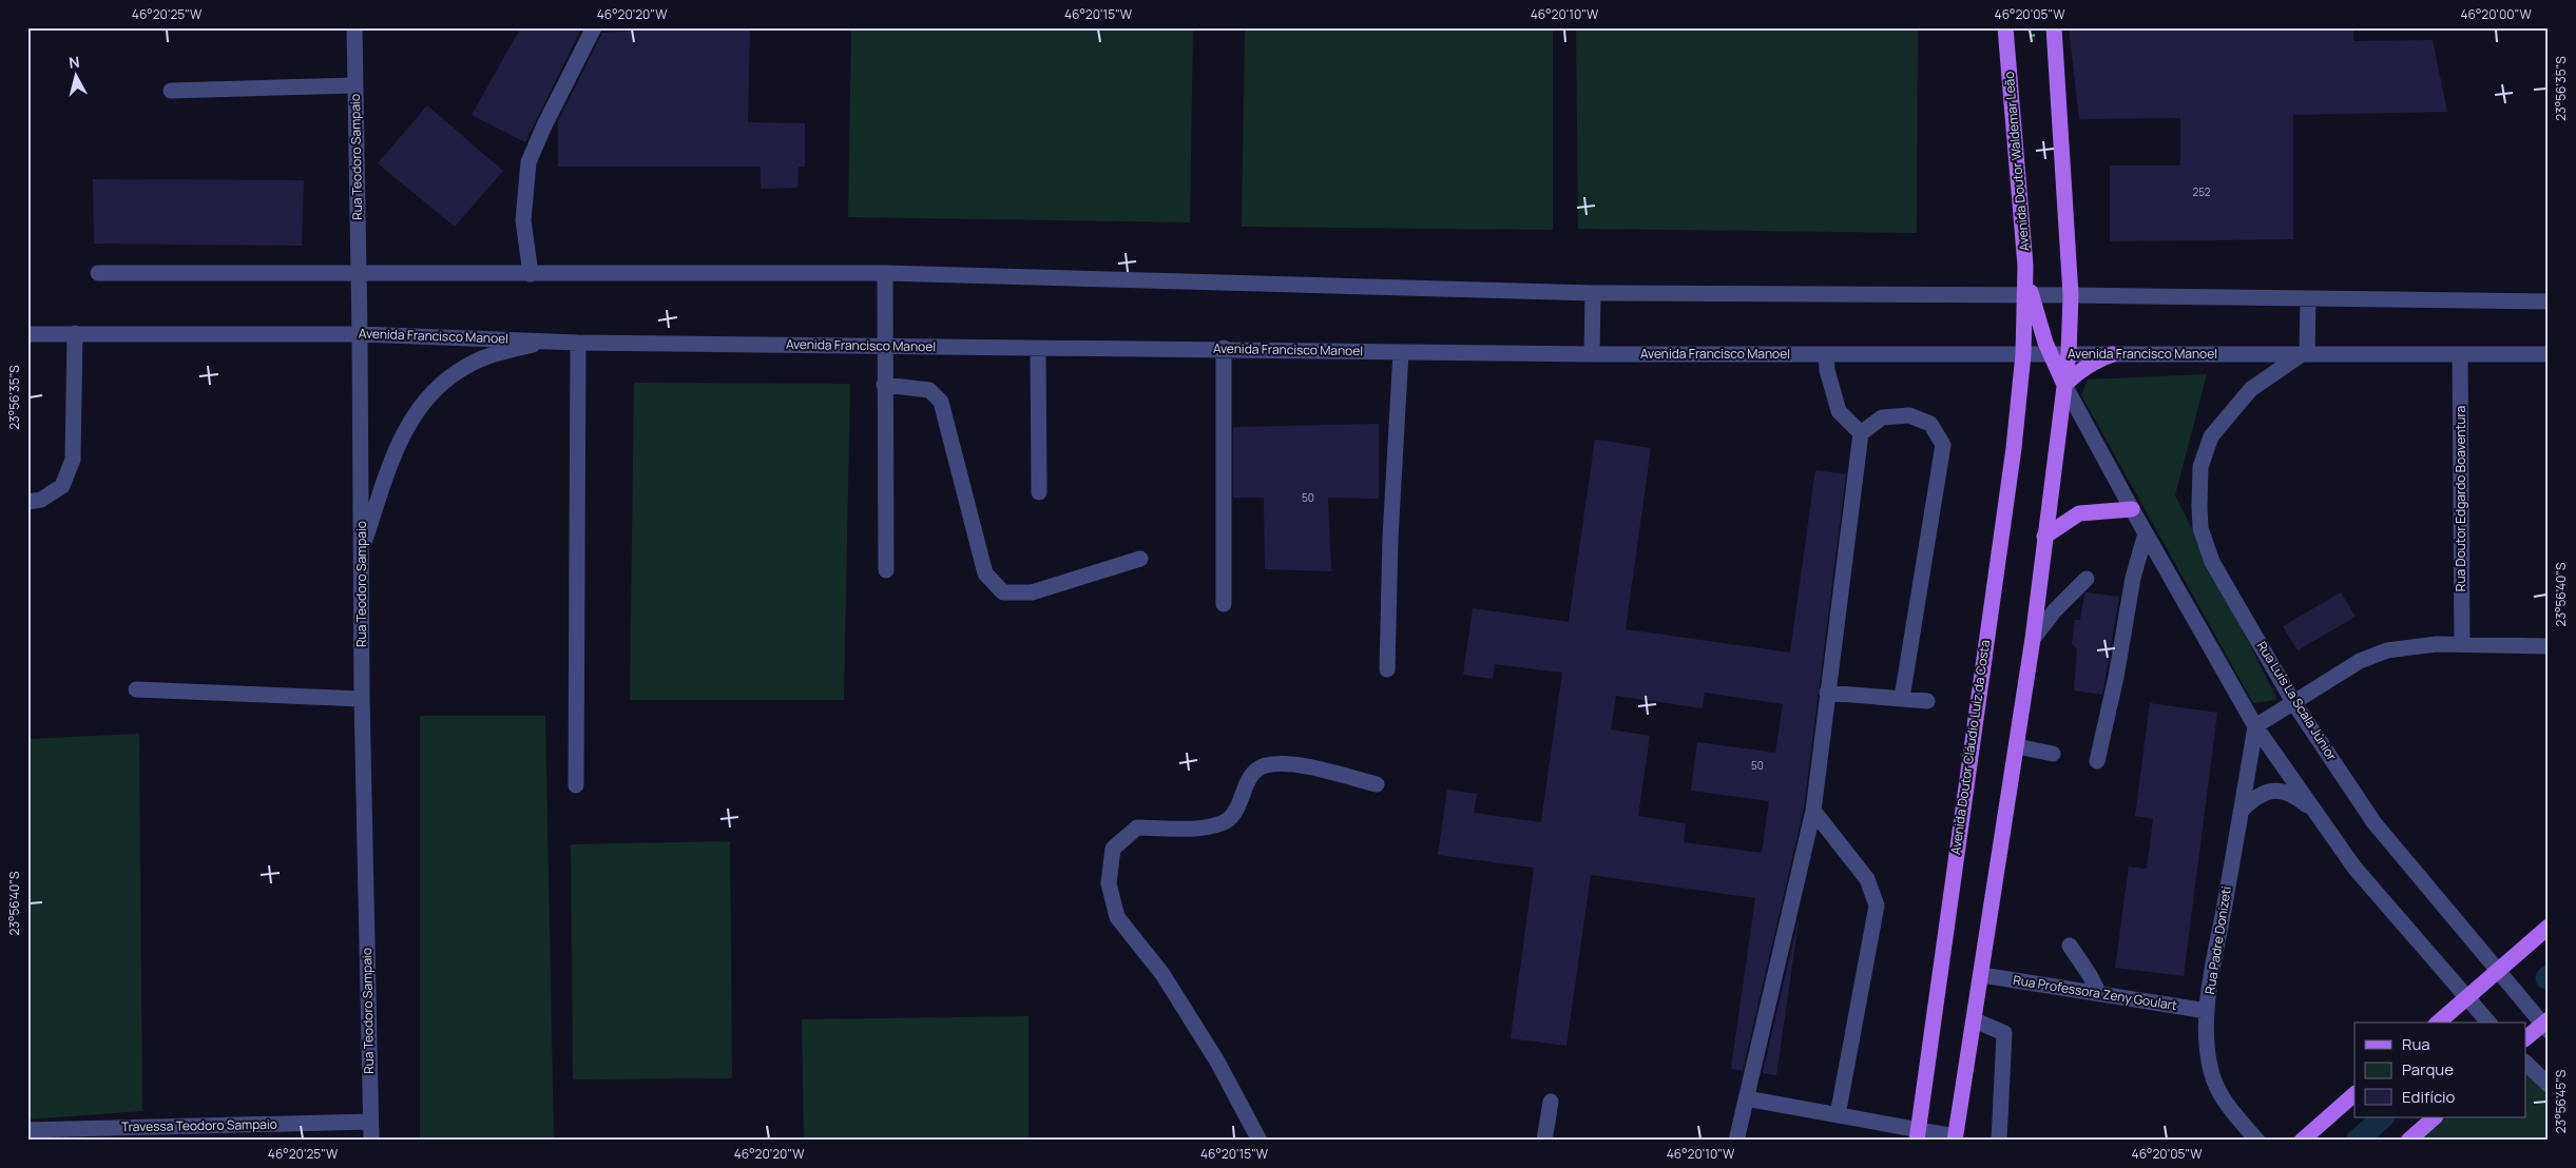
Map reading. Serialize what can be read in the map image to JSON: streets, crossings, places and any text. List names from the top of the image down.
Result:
{
  "streets": {
    "main road": ["Avenida Doutor Waldemar Leão", "Avenida Doutor Cláudio Luiz da Costa"],
    "street": [
      "Rua Teodoro Sampaio",
      "Avenida Francisco Manoel",
      "Rua Doutor Edgardo Boaventura",
      "Rua Luís La Scala Júnior",
      "Rua Padre Donizeti",
      "Rua Professora Zeny Goulart",
      "Travessa Teodoro Sampaio"
    ]
  },
  "crossings": [
    ["Rua Teodoro Sampaio", "Avenida Francisco Manoel"],
    ["Rua Teodoro Sampaio", "Travessa Teodoro Sampaio"],
    ["Avenida Doutor Waldemar Leão", "Avenida Doutor Cláudio Luiz da Costa"],
    ["Avenida Francisco Manoel", "Rua Doutor Edgardo Boaventura"],
    ["Avenida Francisco Manoel", "Rua Luís La Scala Júnior"],
    ["Avenida Francisco Manoel", "Avenida Doutor Cláudio Luiz da Costa"],
    ["Rua Padre Donizeti", "Rua Professora Zeny Goulart"]
  ],
  "house_numbers": ["252", "50", "50"],
  "legend": ["Rua", "Parque", "Edifício"],
  "north": "top",
  "coordinates": [
    "46°20'25\"W",
    "46°20'20\"W",
    "46°20'15\"W",
    "46°20'10\"W",
    "46°20'05\"W",
    "46°20'00\"W",
    "23°56'35\"S",
    "23°56'40\"S",
    "23°56'45\"S"
  ]
}
